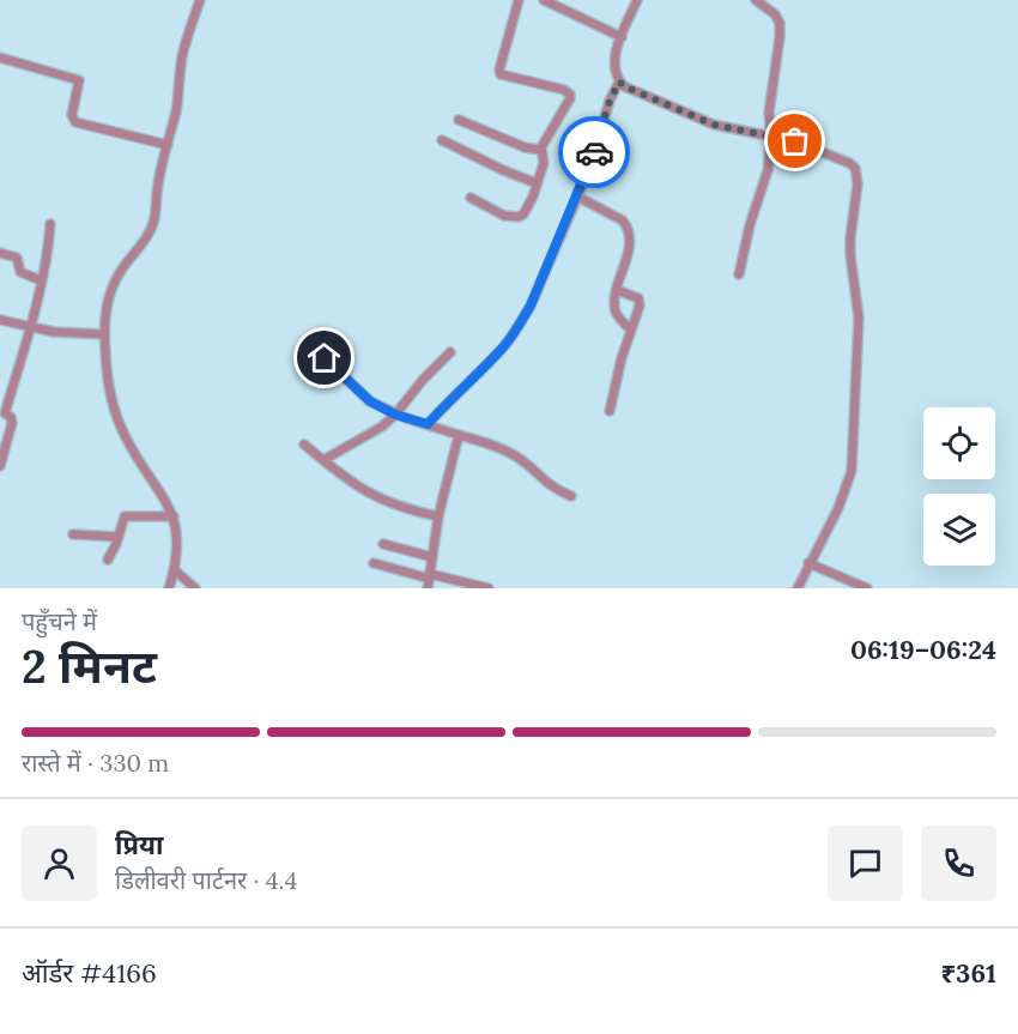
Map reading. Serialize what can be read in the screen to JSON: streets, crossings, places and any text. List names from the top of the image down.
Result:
{
  "page": {
    "heading": ["2 मिनट", "पहुँचने में", "06:19–06:24"],
    "panel": [
      "प्रिया",
      "डिलीवरी पार्टनर · 4.4",
      "ऑर्डर #4166",
      "₹361"
    ],
    "bar": "रास्ते में · 330 m"
  }
}
